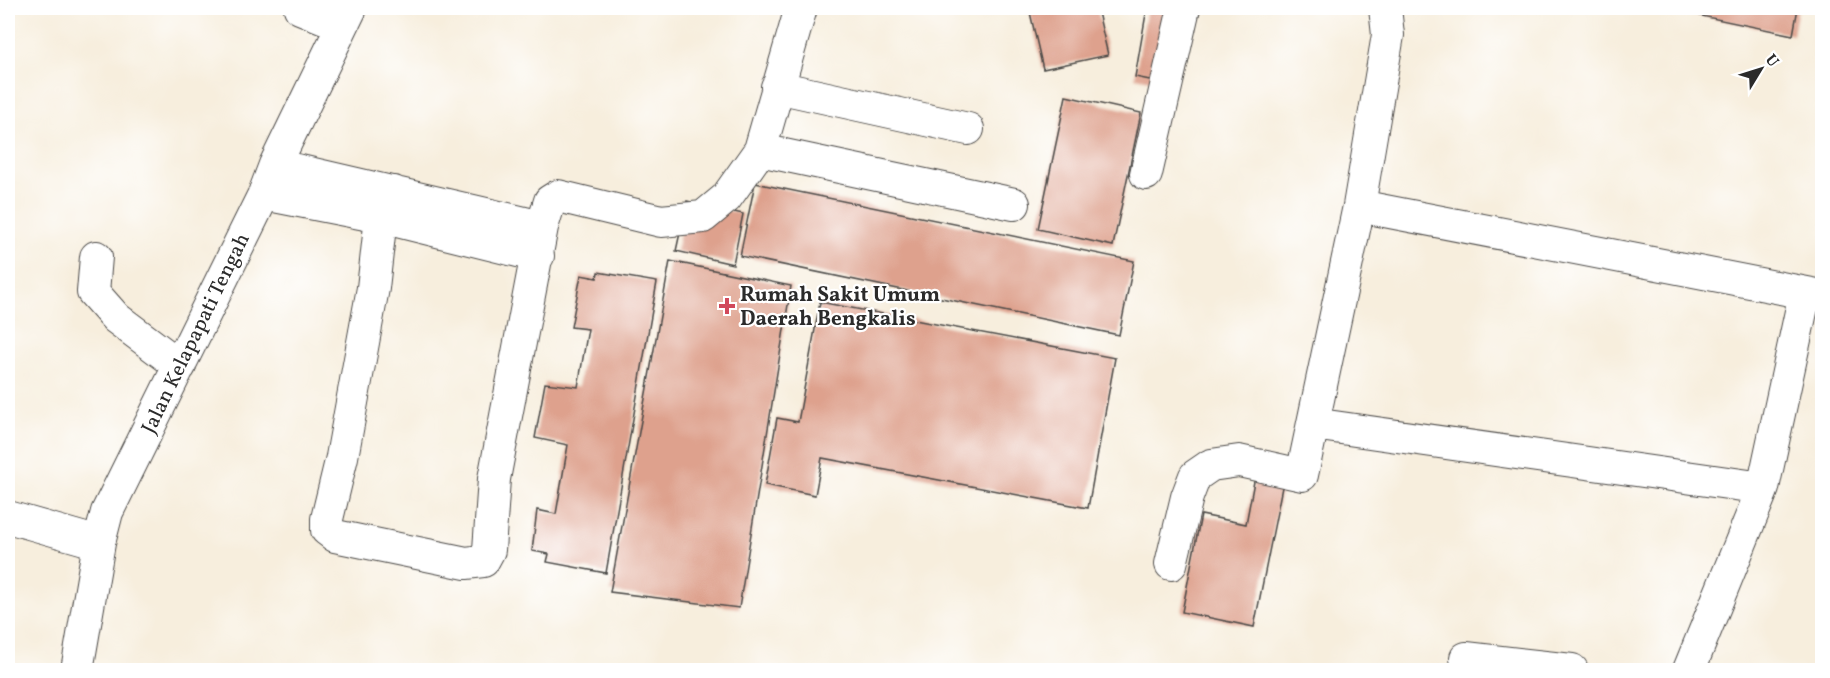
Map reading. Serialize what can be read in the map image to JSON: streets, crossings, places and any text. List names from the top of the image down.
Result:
{
  "streets": {
    "street": ["Jalan Kelapapati Tengah"]
  },
  "places": {
    "health": ["Rumah Sakit Umum Daerah Bengkalis"]
  },
  "north": "top right"
}
